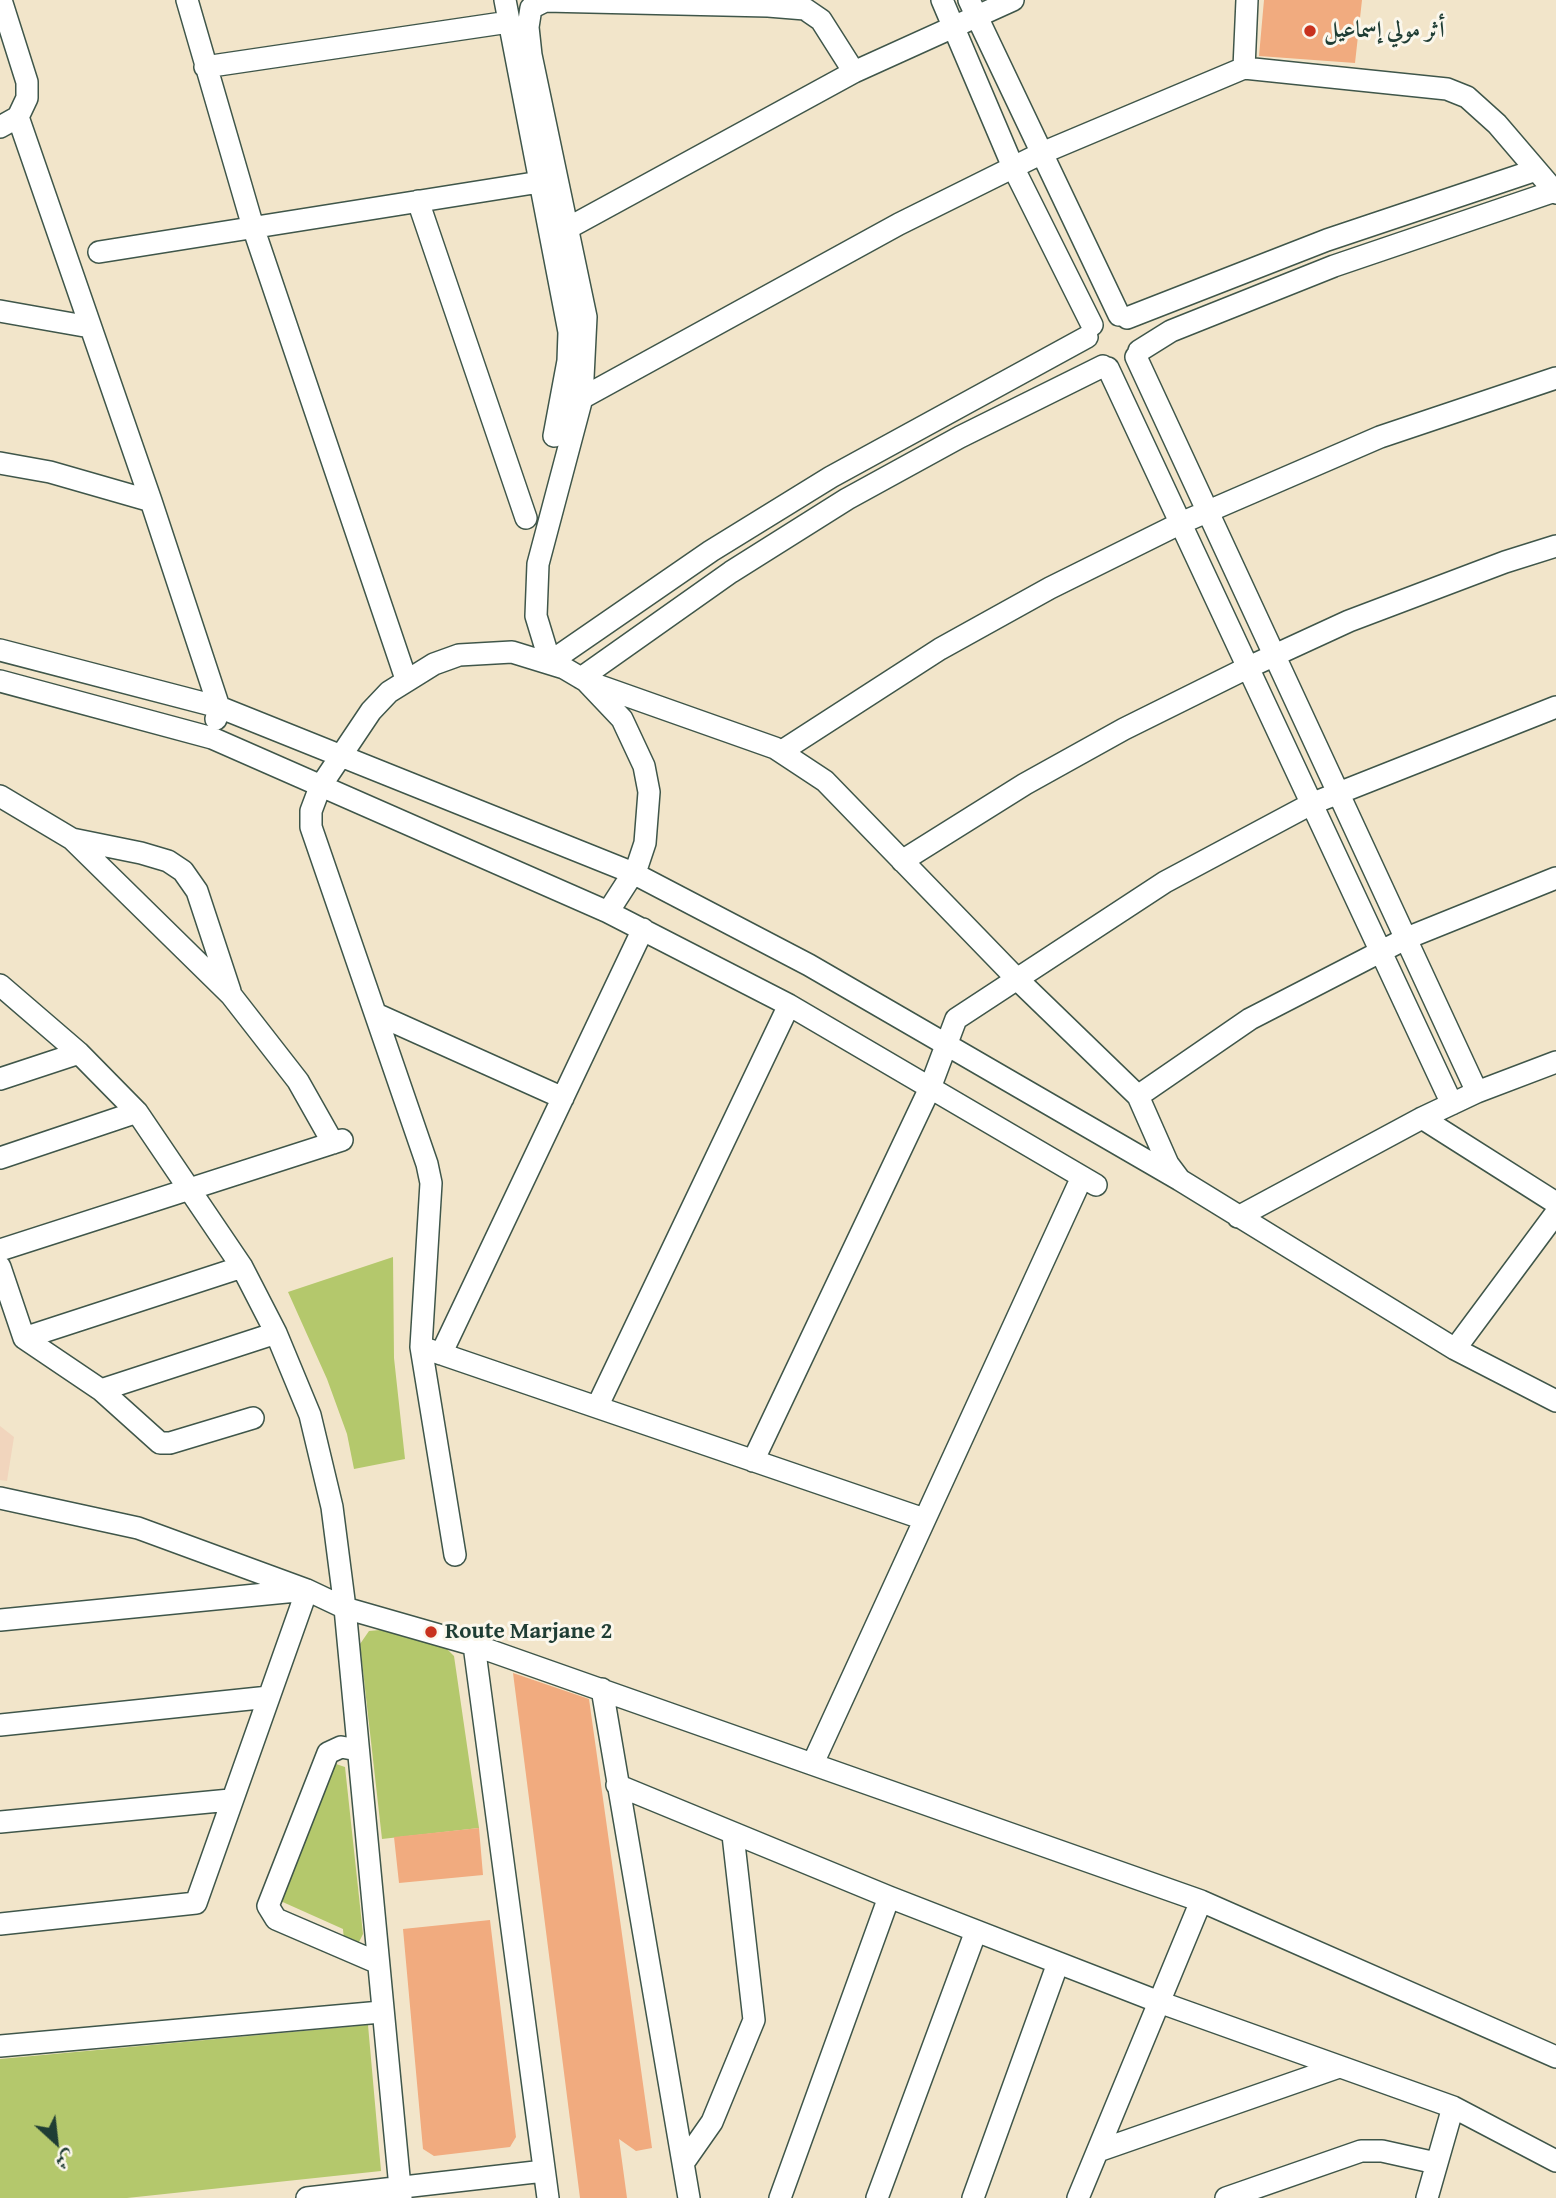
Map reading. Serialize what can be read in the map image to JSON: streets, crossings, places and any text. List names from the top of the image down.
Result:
{
  "places": ["أثر مولي إسماعيل", "Route Marjane 2"],
  "north": "bottom right"
}
